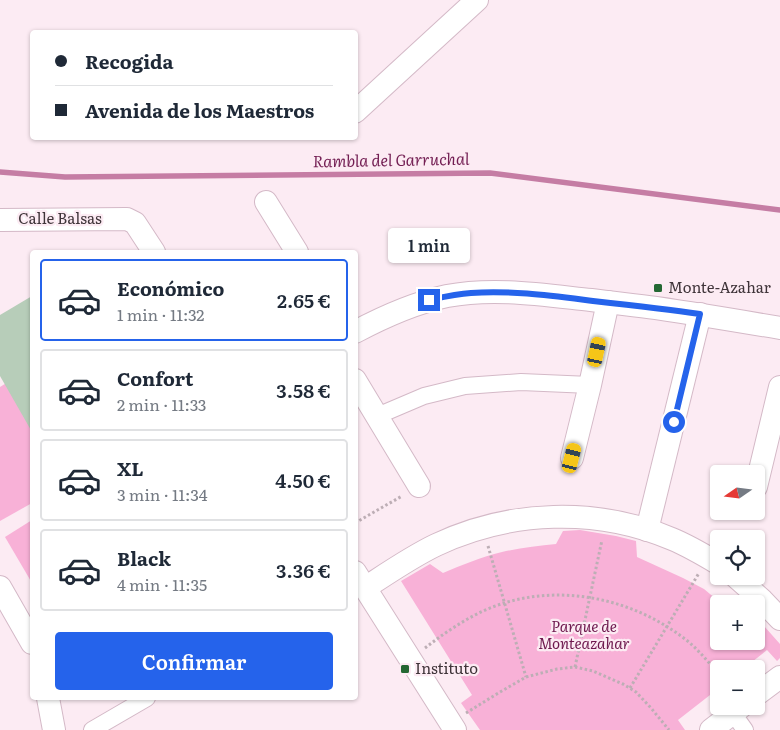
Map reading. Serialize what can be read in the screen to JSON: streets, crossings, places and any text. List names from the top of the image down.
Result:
{
  "streets": {
    "street": ["Calle Balsas"]
  },
  "water": ["Rambla del Garruchal"],
  "parks": ["Parque de Monteazahar"],
  "places": {
    "transit": ["Monte-Azahar", "Instituto"]
  },
  "north": "left",
  "page": {
    "banner": ["Recogida", "Avenida de los Maestros"],
    "bubble": "1 min",
    "list": [
      {
        "name": "Económico",
        "note": "1 min · 11:32",
        "value": "2.65 €"
      },
      {
        "name": "Confort",
        "note": "2 min · 11:33",
        "value": "3.58 €"
      },
      {
        "name": "XL",
        "note": "3 min · 11:34",
        "value": "4.50 €"
      },
      {
        "name": "Black",
        "note": "4 min · 11:35",
        "value": "3.36 €"
      }
    ],
    "map_buttons": ["+", "−"],
    "buttons": "Confirmar"
  }
}
